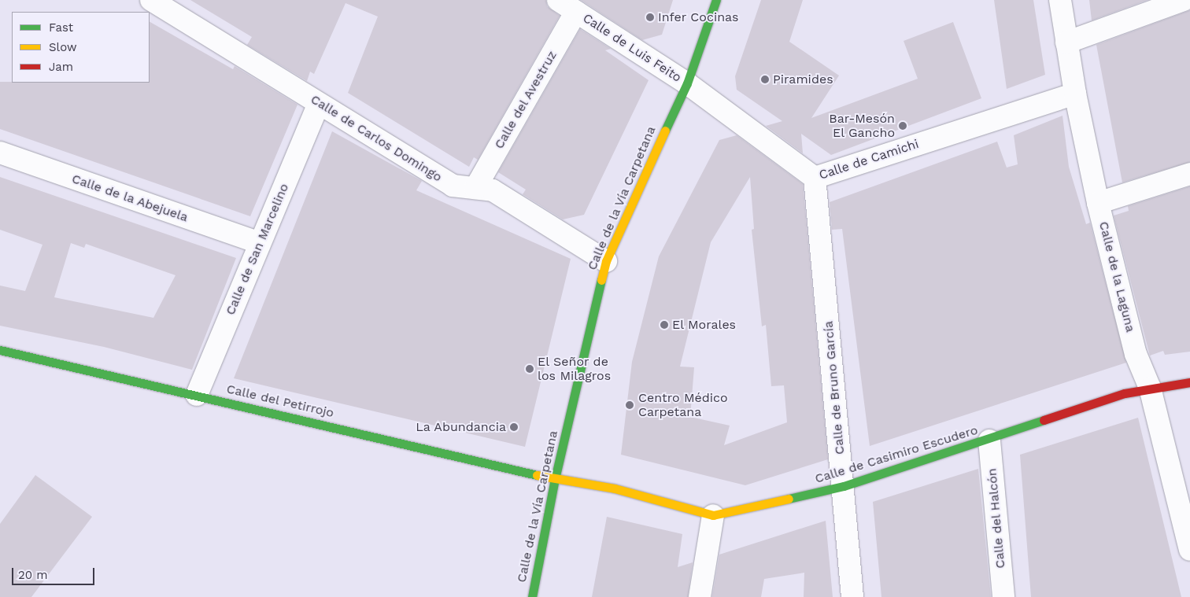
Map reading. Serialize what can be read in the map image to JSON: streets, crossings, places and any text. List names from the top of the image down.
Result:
{
  "streets": {
    "street": [
      "Calle de Luis Feito",
      "Calle del Avestruz",
      "Calle de Carlos Domingo",
      "Calle de Camichi",
      "Calle de la Abejuela",
      "Calle de la Vía Carpetana",
      "Calle de San Marcelino",
      "Calle de la Laguna",
      "Calle de Bruno García",
      "Calle del Petirrojo",
      "Calle de Casimiro Escudero",
      "Calle del Halcón"
    ]
  },
  "crossings": [
    ["Calle de Luis Feito", "Calle del Avestruz"],
    ["Calle de Luis Feito", "Calle de Camichi"],
    ["Calle de Luis Feito", "Calle de la Vía Carpetana"],
    ["Calle del Avestruz", "Calle de Carlos Domingo"],
    ["Calle de Carlos Domingo", "Calle de la Vía Carpetana"],
    ["Calle de Carlos Domingo", "Calle de San Marcelino"],
    ["Calle de Camichi", "Calle de la Vía Carpetana"],
    ["Calle de Camichi", "Calle de la Laguna"],
    ["Calle de Camichi", "Calle de Bruno García"],
    ["Calle de la Abejuela", "Calle de San Marcelino"],
    ["Calle de la Vía Carpetana", "Calle del Petirrojo"],
    ["Calle de la Vía Carpetana", "Calle de Casimiro Escudero"],
    ["Calle de San Marcelino", "Calle del Petirrojo"],
    ["Calle de la Laguna", "Calle de Casimiro Escudero"],
    ["Calle de Bruno García", "Calle de Casimiro Escudero"],
    ["Calle del Petirrojo", "Calle de Casimiro Escudero"],
    ["Calle de Casimiro Escudero", "Calle del Halcón"]
  ],
  "places": [
    "Infer Cocinas",
    "Piramides",
    "Bar-Mesón El Gancho",
    "El Morales",
    "El Señor de los Milagros",
    "Centro Médico Carpetana",
    "La Abundancia"
  ],
  "legend": ["Fast", "Slow", "Jam"],
  "scale_bar": "20 m"
}
